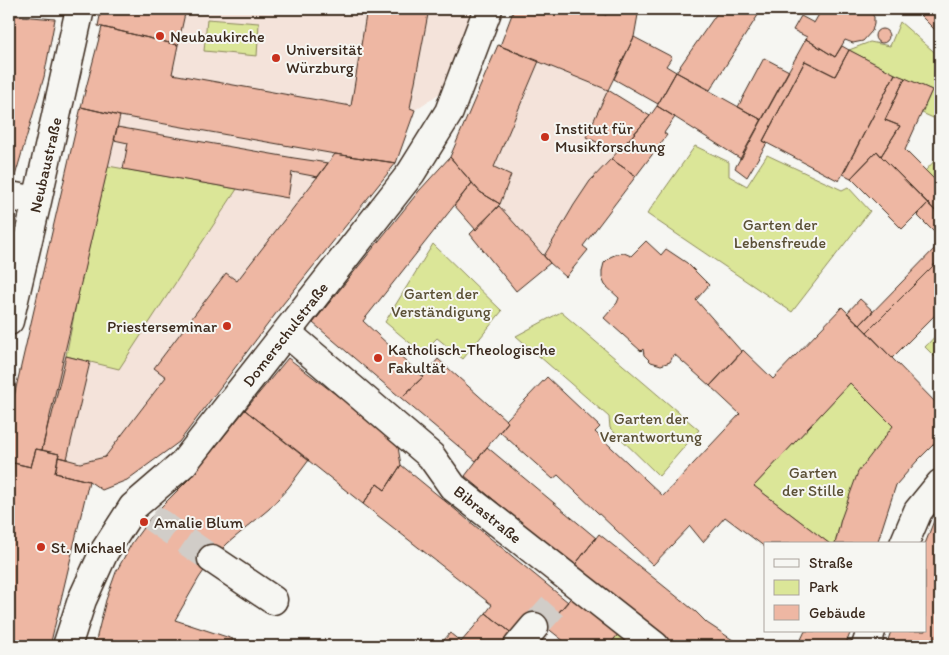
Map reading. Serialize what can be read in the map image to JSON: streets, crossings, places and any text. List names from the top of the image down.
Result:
{
  "streets": {
    "street": ["Neubaustraße", "Domerschulstraße", "Bibrastraße"]
  },
  "crossings": [
    ["Domerschulstraße", "Bibrastraße"]
  ],
  "parks": [
    "Garten der Lebensfreude",
    "Garten der Verständigung",
    "Garten der Verantwortung",
    "Garten der Stille"
  ],
  "places": [
    "Neubaukirche",
    "Universität Würzburg",
    "Institut für Musikforschung",
    "Priesterseminar",
    "Katholisch-Theologische Fakultät",
    "Amalie Blum",
    "St. Michael"
  ],
  "legend": ["Straße", "Park", "Gebäude"]
}
